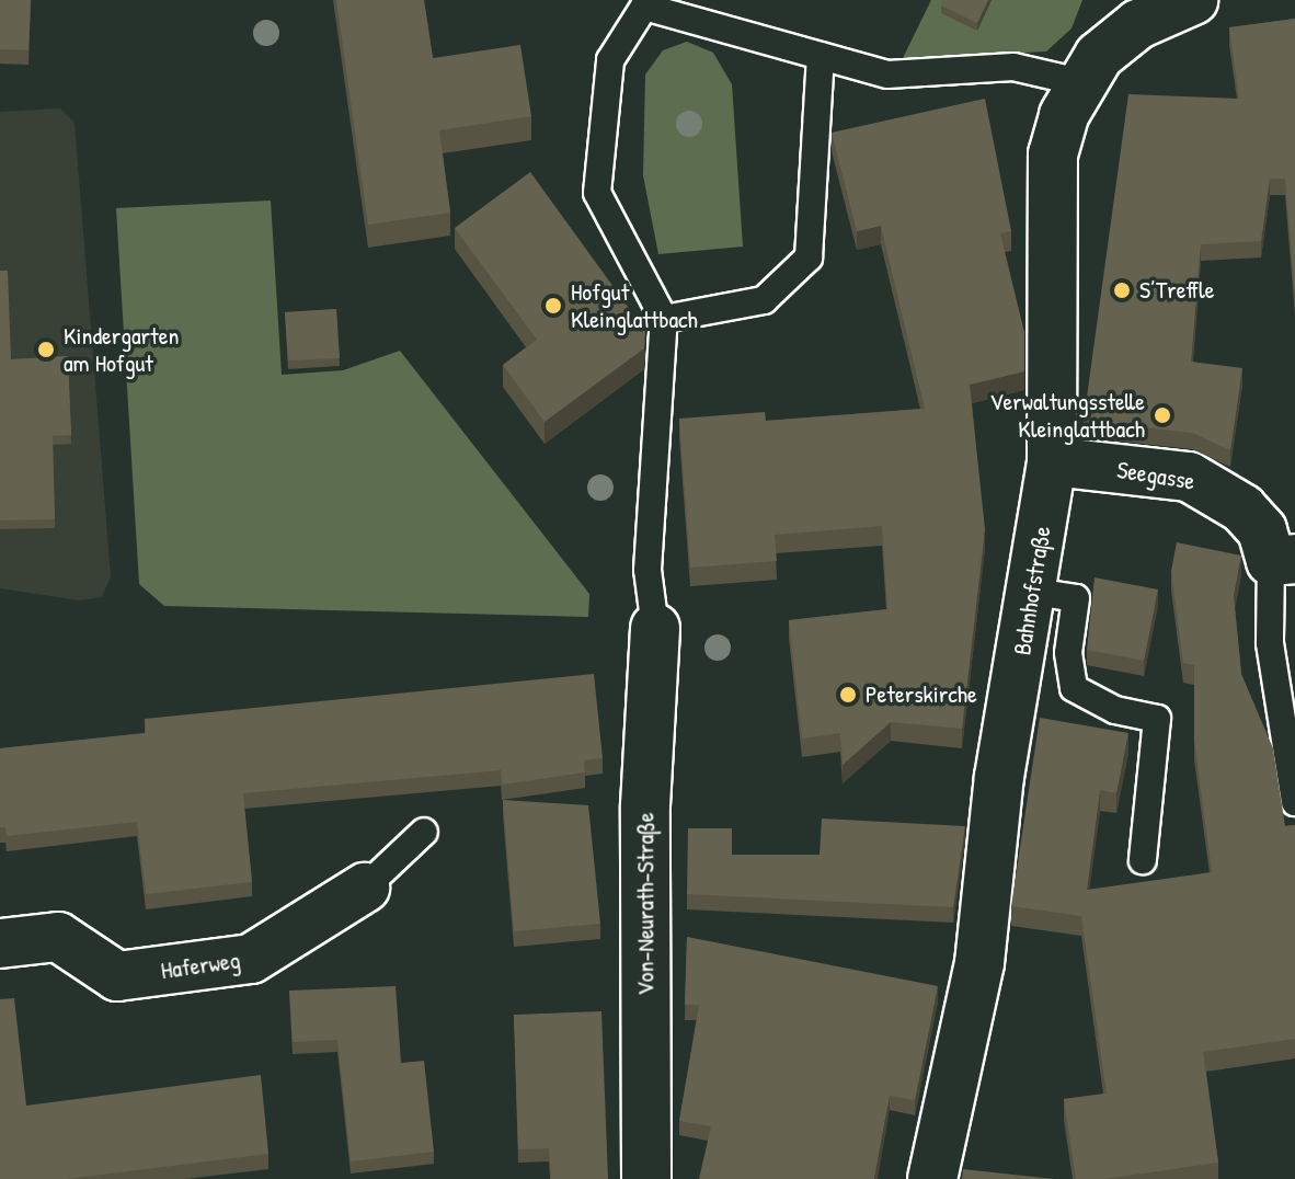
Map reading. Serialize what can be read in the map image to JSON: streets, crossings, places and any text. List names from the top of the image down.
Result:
{
  "streets": {
    "main road": [
      "Seegasse",
      "Bahnhofstraße",
      "Von-Neurath-Straße",
      "Haferweg"
    ]
  },
  "crossings": [
    ["Seegasse", "Bahnhofstraße"]
  ],
  "places": [
    "S’Treffle",
    "Hofgut Kleinglattbach",
    "Kindergarten am Hofgut",
    "Verwaltungsstelle Kleinglattbach",
    "Peterskirche"
  ]
}
